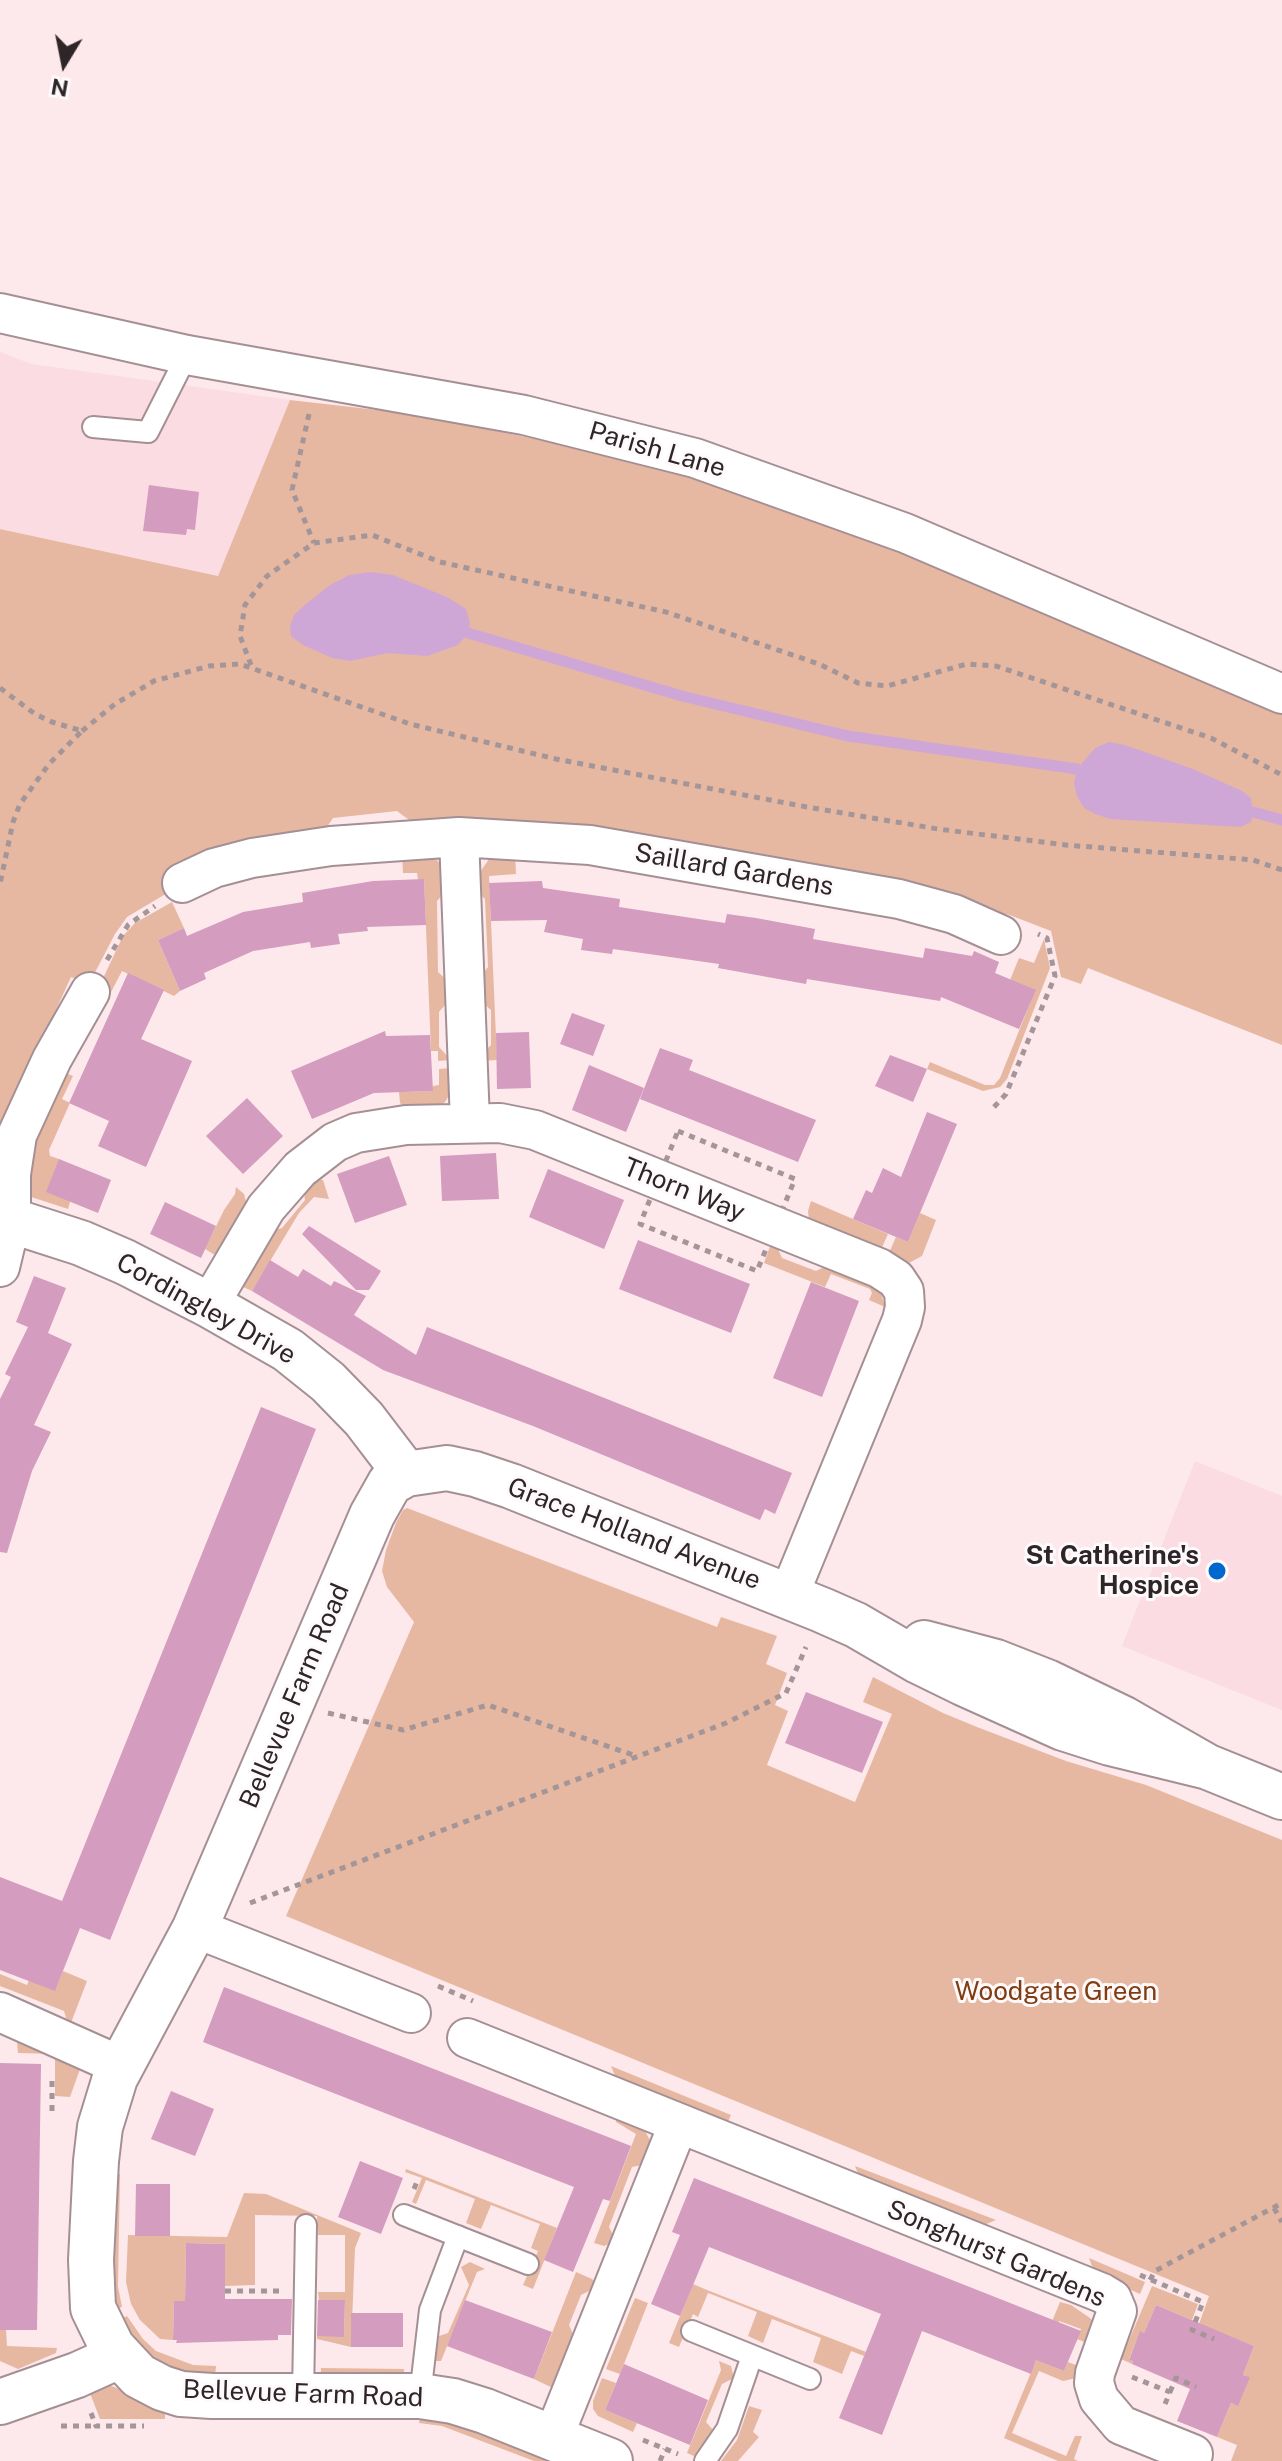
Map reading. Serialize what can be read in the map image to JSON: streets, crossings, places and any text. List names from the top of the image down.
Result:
{
  "streets": {
    "street": [
      "Parish Lane",
      "Saillard Gardens",
      "Thorn Way",
      "Cordingley Drive",
      "Grace Holland Avenue",
      "Bellevue Farm Road",
      "Songhurst Gardens"
    ]
  },
  "crossings": [
    ["Thorn Way", "Cordingley Drive"],
    ["Thorn Way", "Grace Holland Avenue"],
    ["Cordingley Drive", "Grace Holland Avenue"],
    ["Cordingley Drive", "Bellevue Farm Road"],
    ["Grace Holland Avenue", "Bellevue Farm Road"]
  ],
  "parks": ["Woodgate Green"],
  "places": ["St Catherine's Hospice"],
  "north": "bottom"
}
